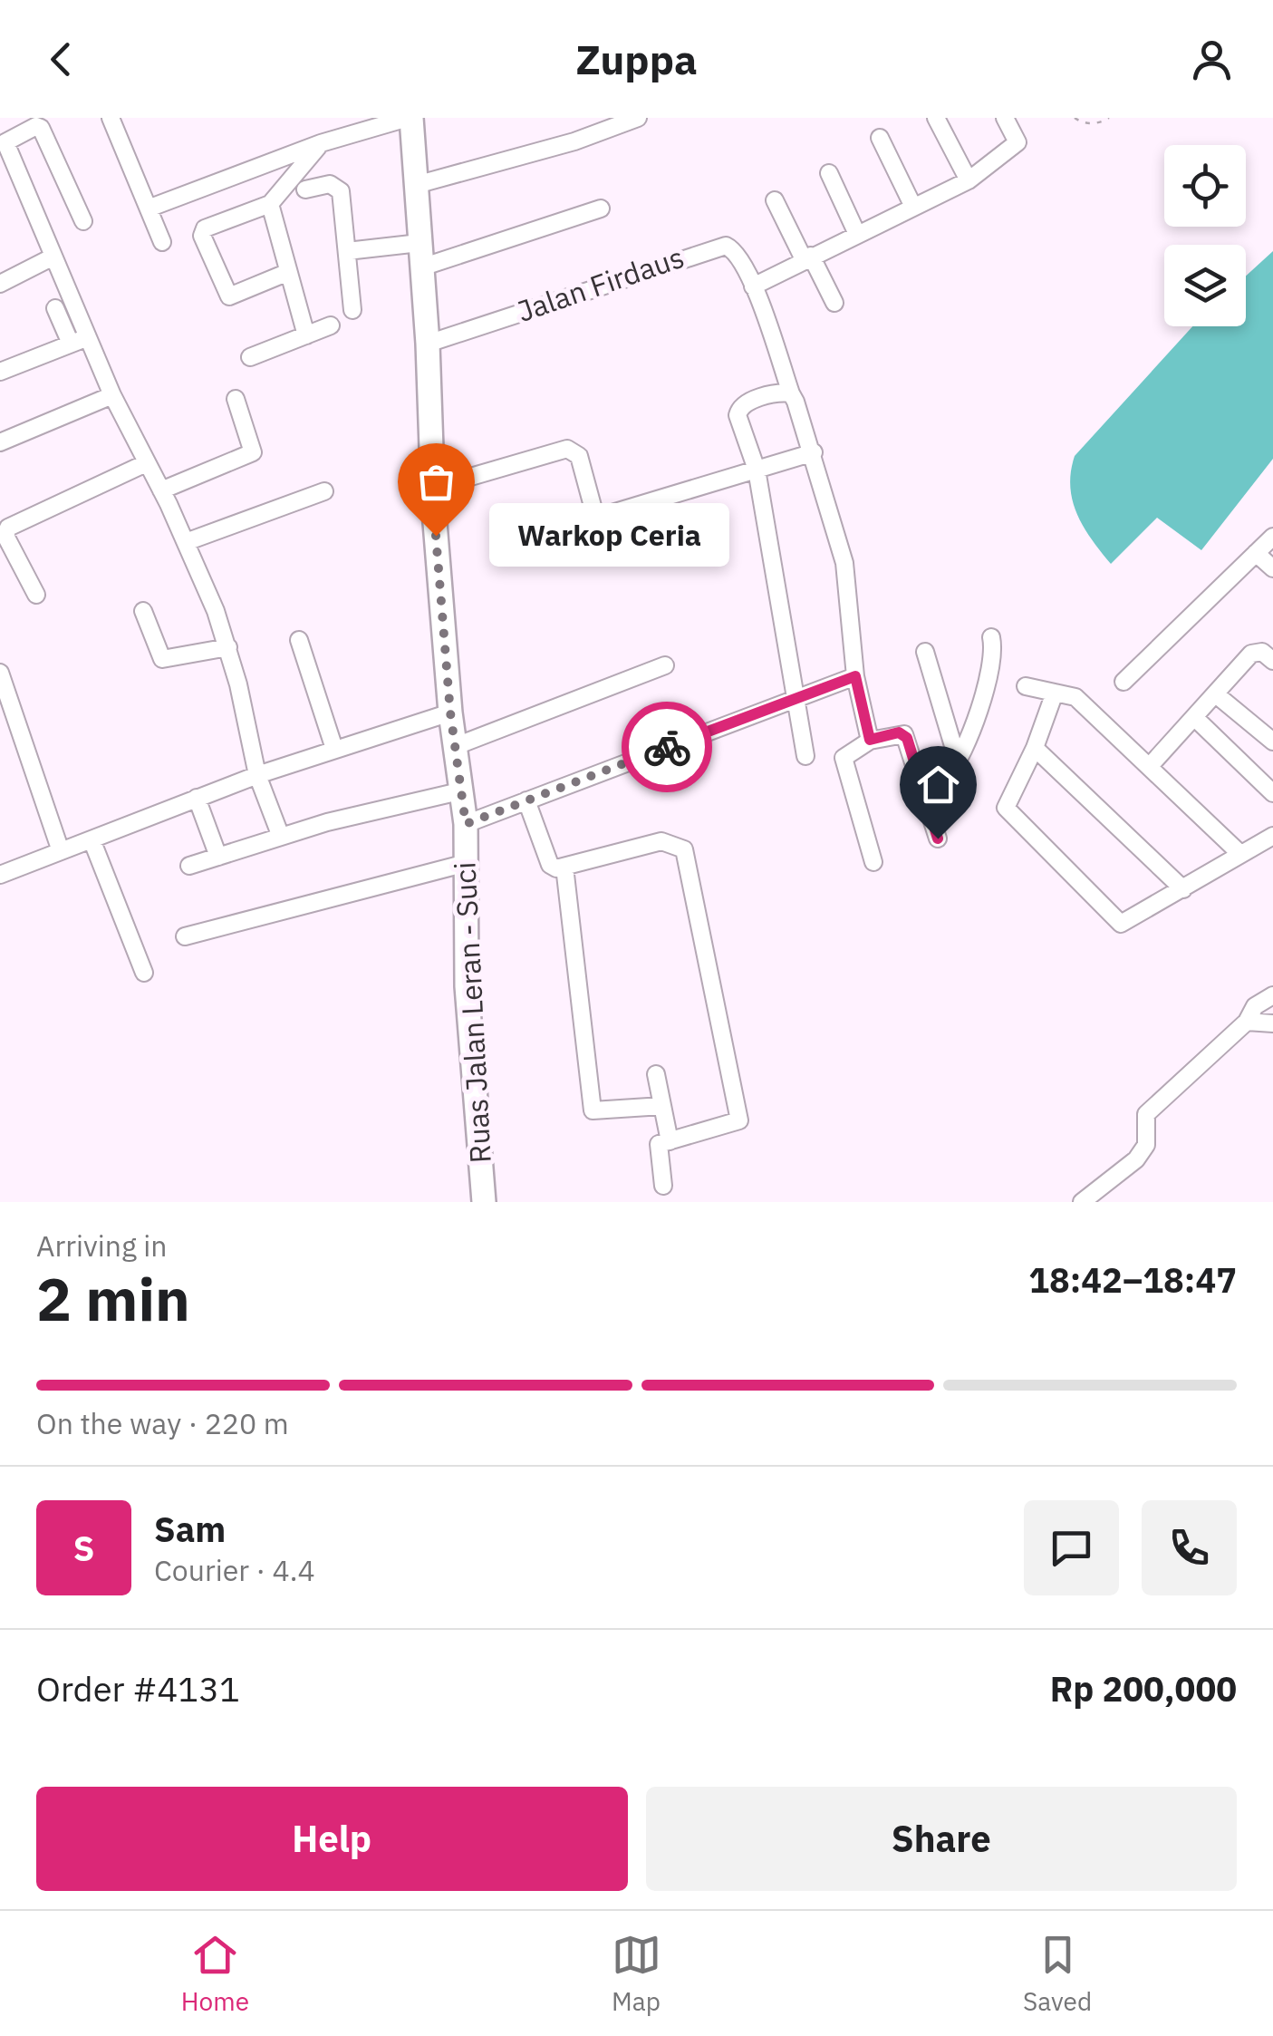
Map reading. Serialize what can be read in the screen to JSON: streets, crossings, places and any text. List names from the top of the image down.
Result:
{
  "streets": {
    "main road": ["Ruas Jalan Leran - Suci"],
    "street": ["Jalan Firdaus"]
  },
  "crossings": [
    ["Jalan Firdaus", "Ruas Jalan Leran - Suci"]
  ],
  "places": ["Warkop Ceria"],
  "page": {
    "header": "Zuppa",
    "bubble": "Warkop Ceria",
    "heading": ["2 min", "Arriving in", "18:42–18:47"],
    "panel": [
      "Sam",
      "Courier · 4.4",
      "Order #4131",
      "Rp 200,000"
    ],
    "bar": "On the way · 220 m",
    "round": "S",
    "buttons": ["Help", "Share"],
    "tabs": ["Home", "Map", "Saved"]
  }
}
